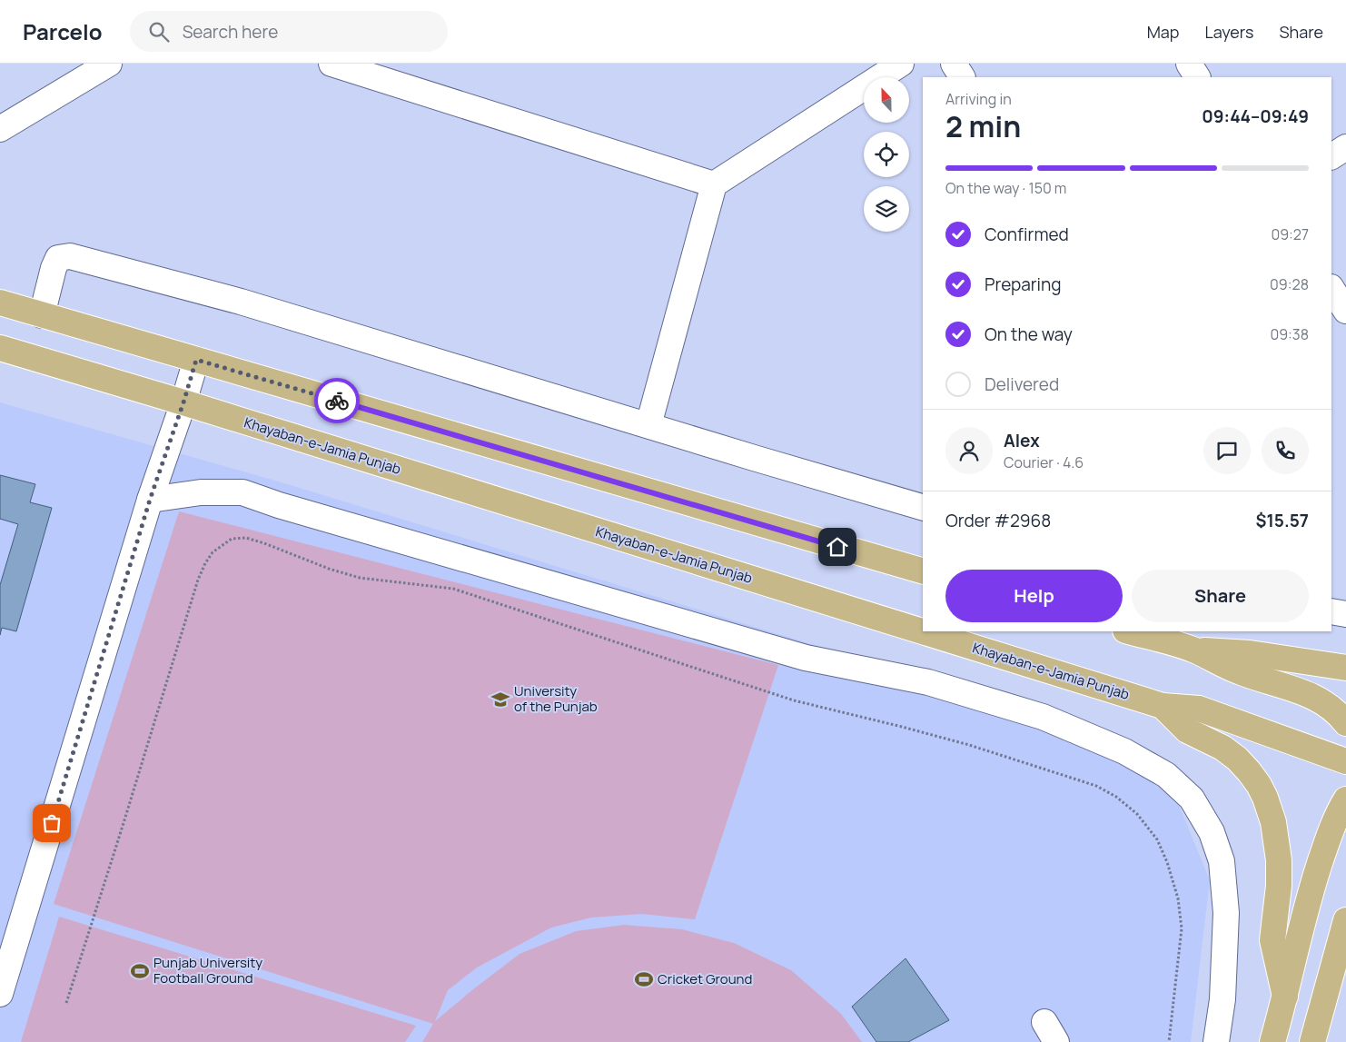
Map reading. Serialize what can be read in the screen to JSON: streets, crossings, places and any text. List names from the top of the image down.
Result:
{
  "streets": {
    "main road": ["Khayaban-e-Jamia Punjab"]
  },
  "places": {
    "school or university": ["University of the Punjab"],
    "sports": ["Punjab University Football Ground", "Cricket Ground"]
  },
  "north": "top",
  "page": {
    "header": "Parcelo",
    "search": "Search here",
    "nav": ["Map", "Layers", "Share"],
    "heading": ["2 min", "Arriving in", "09:44–09:49"],
    "panel": [
      "Alex",
      "Courier · 4.6",
      "Order #2968",
      "$15.57"
    ],
    "bar": "On the way · 150 m",
    "list": [
      ["Confirmed", "09:27"],
      ["Preparing", "09:28"],
      ["On the way", "09:38"],
      "Delivered"
    ],
    "buttons": ["Help", "Share"]
  }
}
